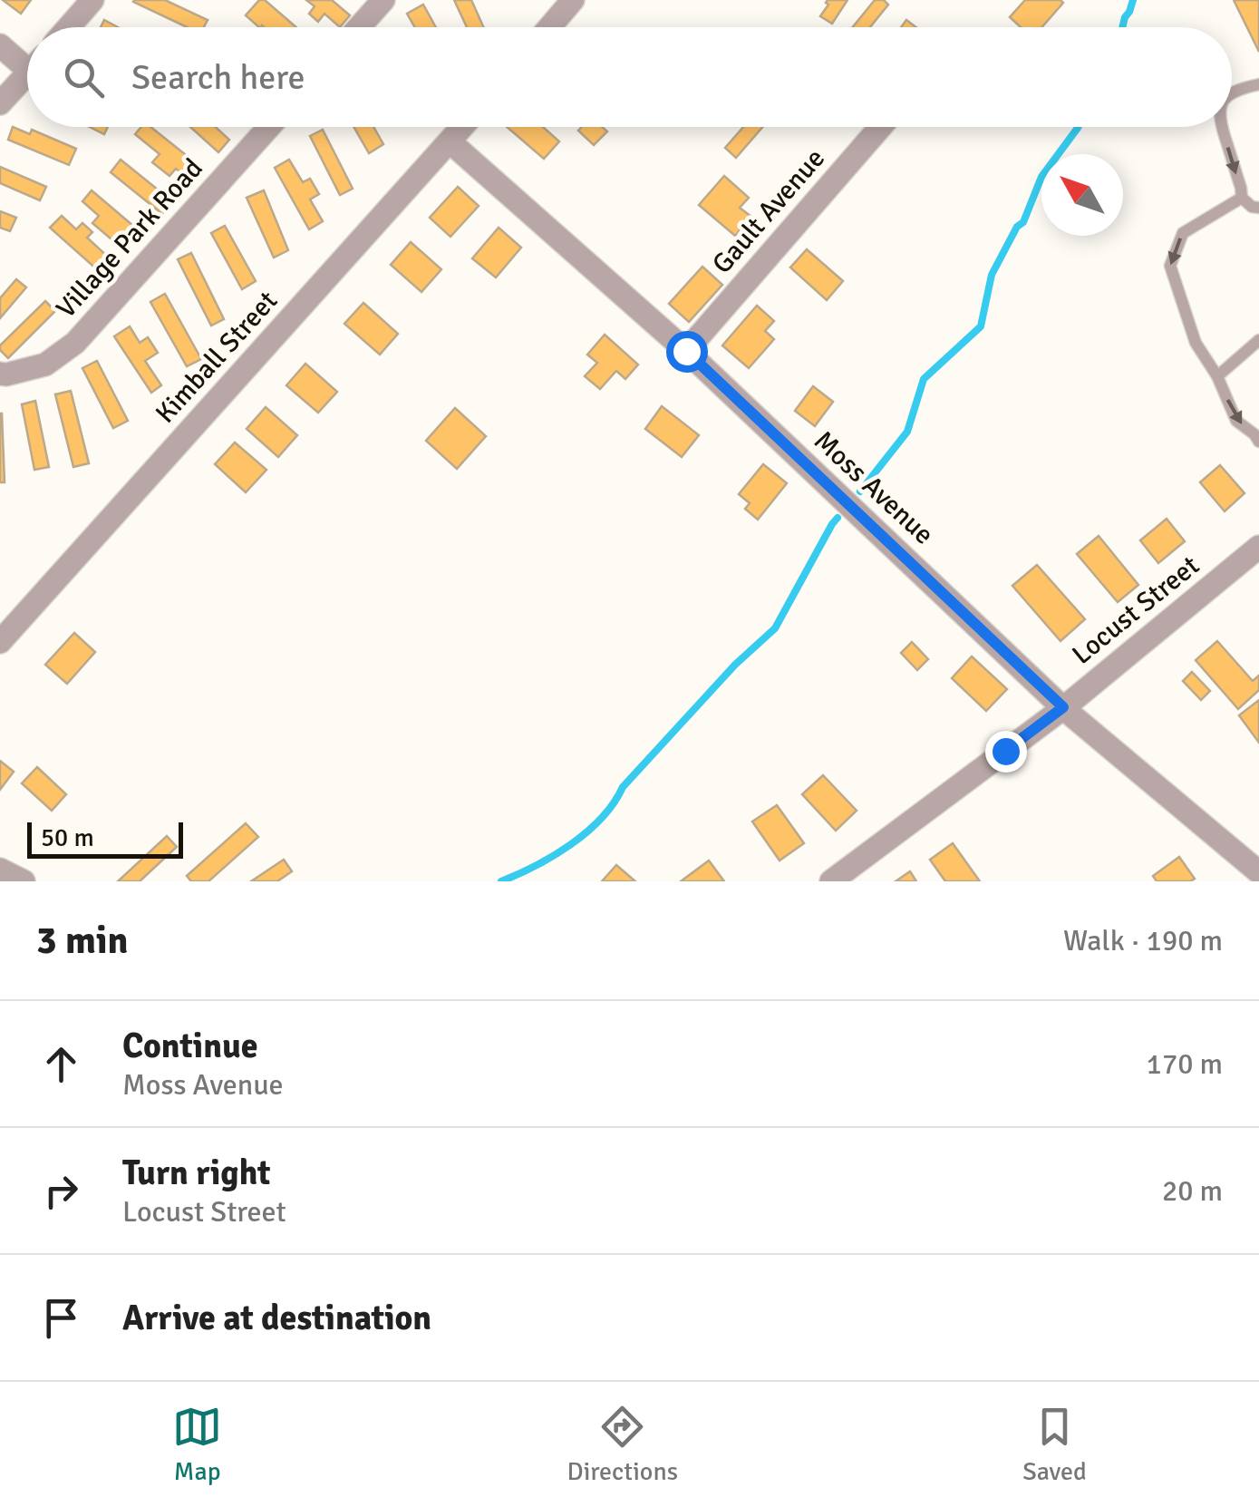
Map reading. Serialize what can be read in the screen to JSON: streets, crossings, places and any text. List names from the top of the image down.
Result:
{
  "streets": {
    "street": [
      "Gault Avenue",
      "Village Park Road",
      "Kimball Street",
      "Moss Avenue",
      "Locust Street"
    ]
  },
  "crossings": [
    ["Gault Avenue", "Moss Avenue"],
    ["Kimball Street", "Moss Avenue"],
    ["Moss Avenue", "Locust Street"]
  ],
  "scale_bar": "50 m",
  "north": "top left",
  "page": {
    "search": "Search here",
    "scale": "50 m",
    "heading": ["3 min", "Walk · 190 m"],
    "list": [
      ["Continue", "Moss Avenue", "170 m"],
      ["Turn right", "Locust Street", "20 m"],
      "Arrive at destination"
    ],
    "nav": ["Map", "Directions", "Saved"]
  }
}
